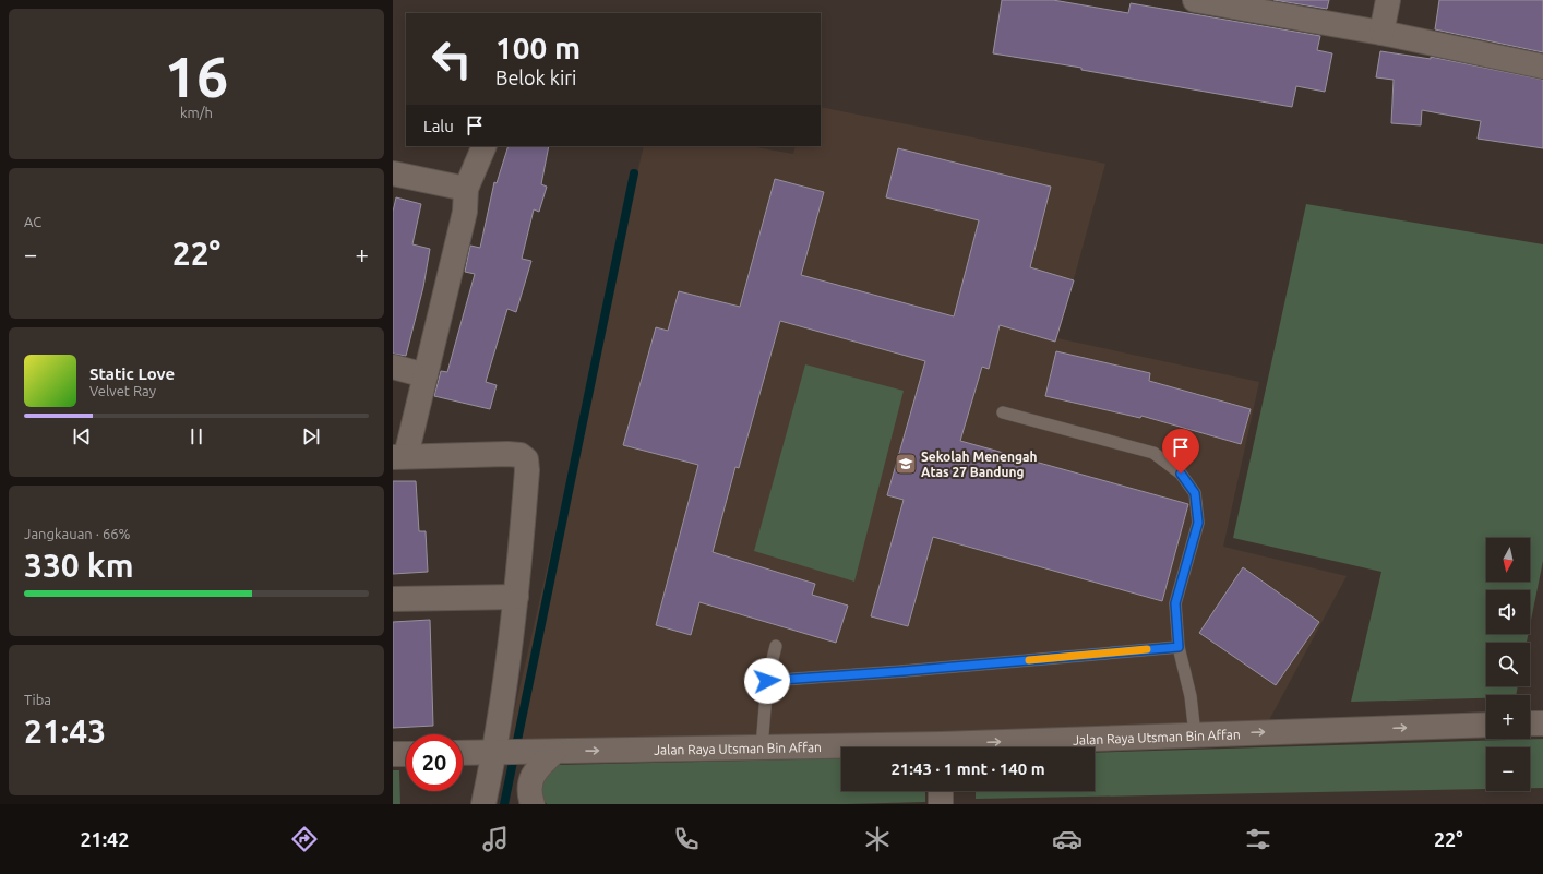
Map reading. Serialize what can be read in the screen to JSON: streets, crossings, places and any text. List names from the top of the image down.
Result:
{
  "streets": {
    "street": ["Jalan Raya Utsman Bin Affan"]
  },
  "one_way": ["Jalan Raya Utsman Bin Affan"],
  "places": {
    "school or university": ["Sekolah Menengah Atas 27 Bandung"]
  },
  "north": "bottom",
  "page": {
    "tile": [
      ["16", "km/h"],
      "AC",
      ["Jangkauan · 66%", "330 km"],
      ["Tiba", "21:43"]
    ],
    "turn": ["100 m", "Belok kiri"],
    "then": "Lalu",
    "heat": ["−", "22°", "+"],
    "song": ["Static Love", "Velvet Ray"],
    "map_buttons": ["+", "−"],
    "limit": "20",
    "trip": "21:43 · 1 mnt · 140 m",
    "tabs": ["21:42", "22°"]
  }
}
